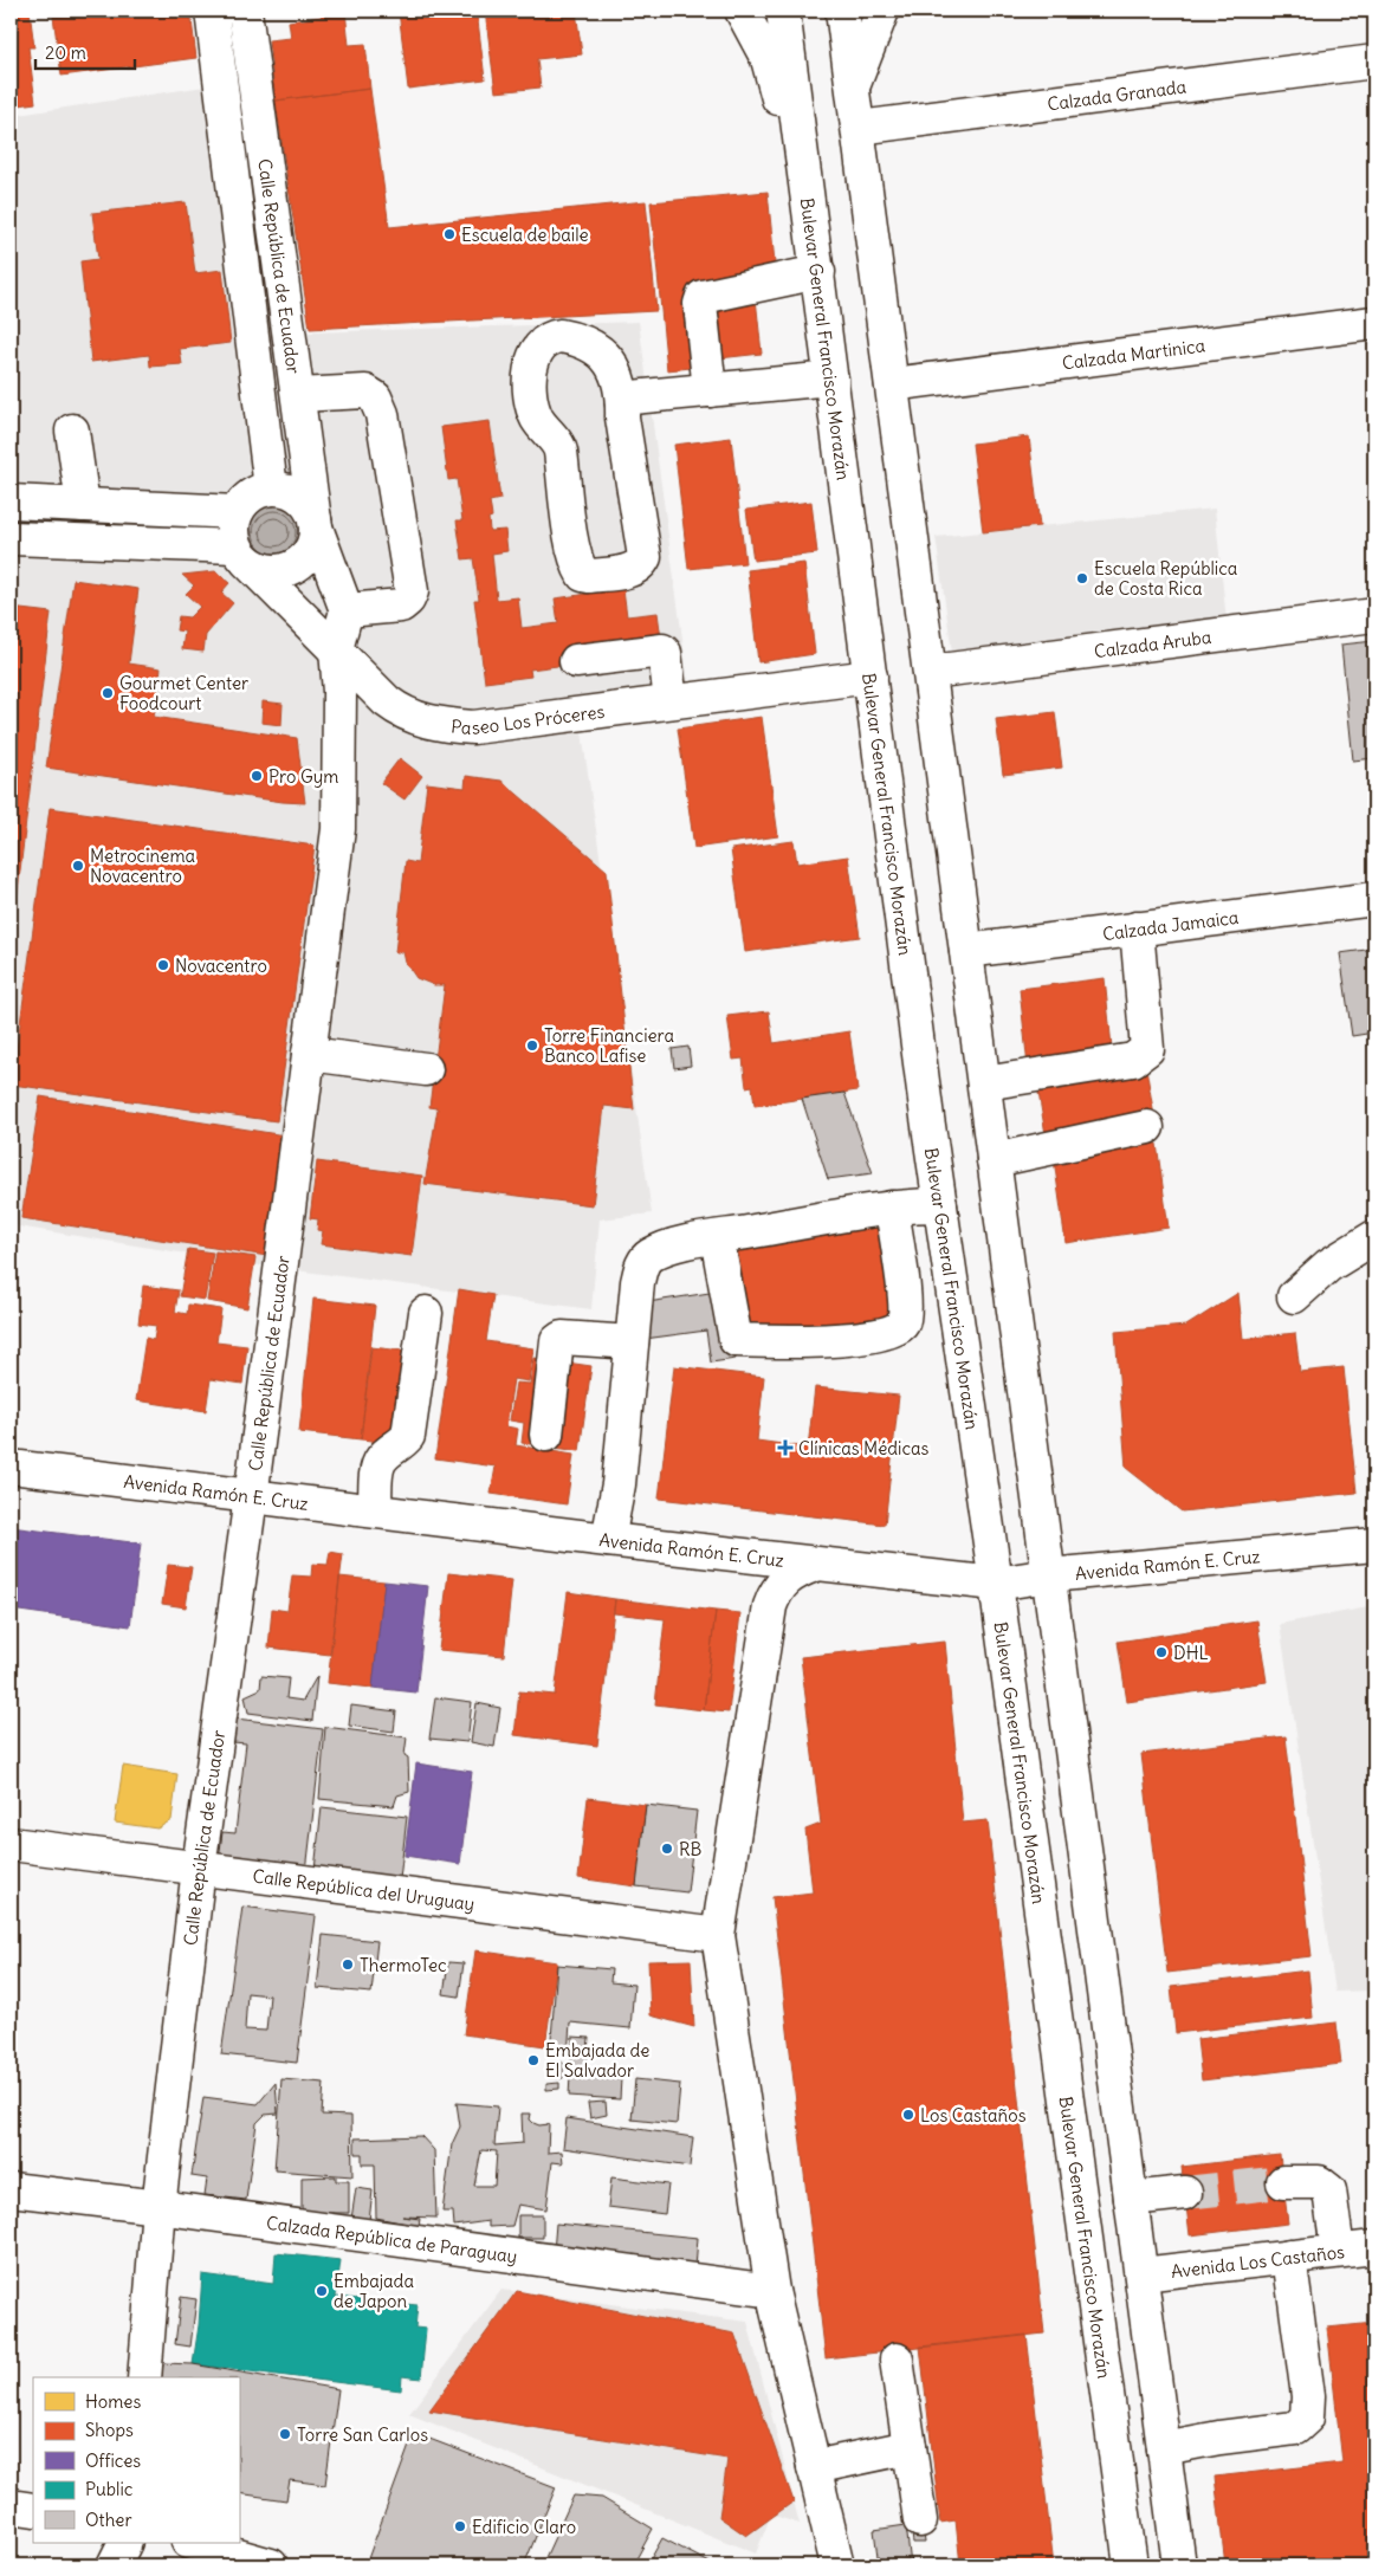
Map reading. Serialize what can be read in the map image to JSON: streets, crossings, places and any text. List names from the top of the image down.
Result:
{
  "streets": {
    "street": [
      "Calzada Granada",
      "Calle República de Ecuador",
      "Bulevar General Francisco Morazán",
      "Calzada Martinica",
      "Calzada Aruba",
      "Paseo Los Próceres",
      "Calzada Jamaica",
      "Avenida Ramón E. Cruz",
      "Calle República del Uruguay",
      "Calzada República de Paraguay",
      "Avenida Los Castaños"
    ]
  },
  "crossings": [
    ["Calle República de Ecuador", "Paseo Los Próceres"],
    ["Calle República de Ecuador", "Avenida Ramón E. Cruz"],
    ["Calle República de Ecuador", "Calle República del Uruguay"],
    ["Calle República de Ecuador", "Calzada República de Paraguay"],
    ["Bulevar General Francisco Morazán", "Paseo Los Próceres"],
    ["Bulevar General Francisco Morazán", "Avenida Ramón E. Cruz"]
  ],
  "places": {
    "other": [
      "Escuela de baile",
      "Escuela República de Costa Rica",
      "Gourmet Center Foodcourt",
      "Pro Gym",
      "Metrocinema Novacentro",
      "Novacentro",
      "Torre Financiera Banco Lafise",
      "DHL",
      "RB",
      "ThermoTec",
      "Embajada de El Salvador",
      "Los Castaños",
      "Embajada de Japon",
      "Torre San Carlos",
      "Edificio Claro"
    ],
    "health": ["Clínicas Médicas"]
  },
  "legend": [
    "Homes",
    "Shops",
    "Offices",
    "Public",
    "Other"
  ],
  "scale_bar": "20 m"
}
